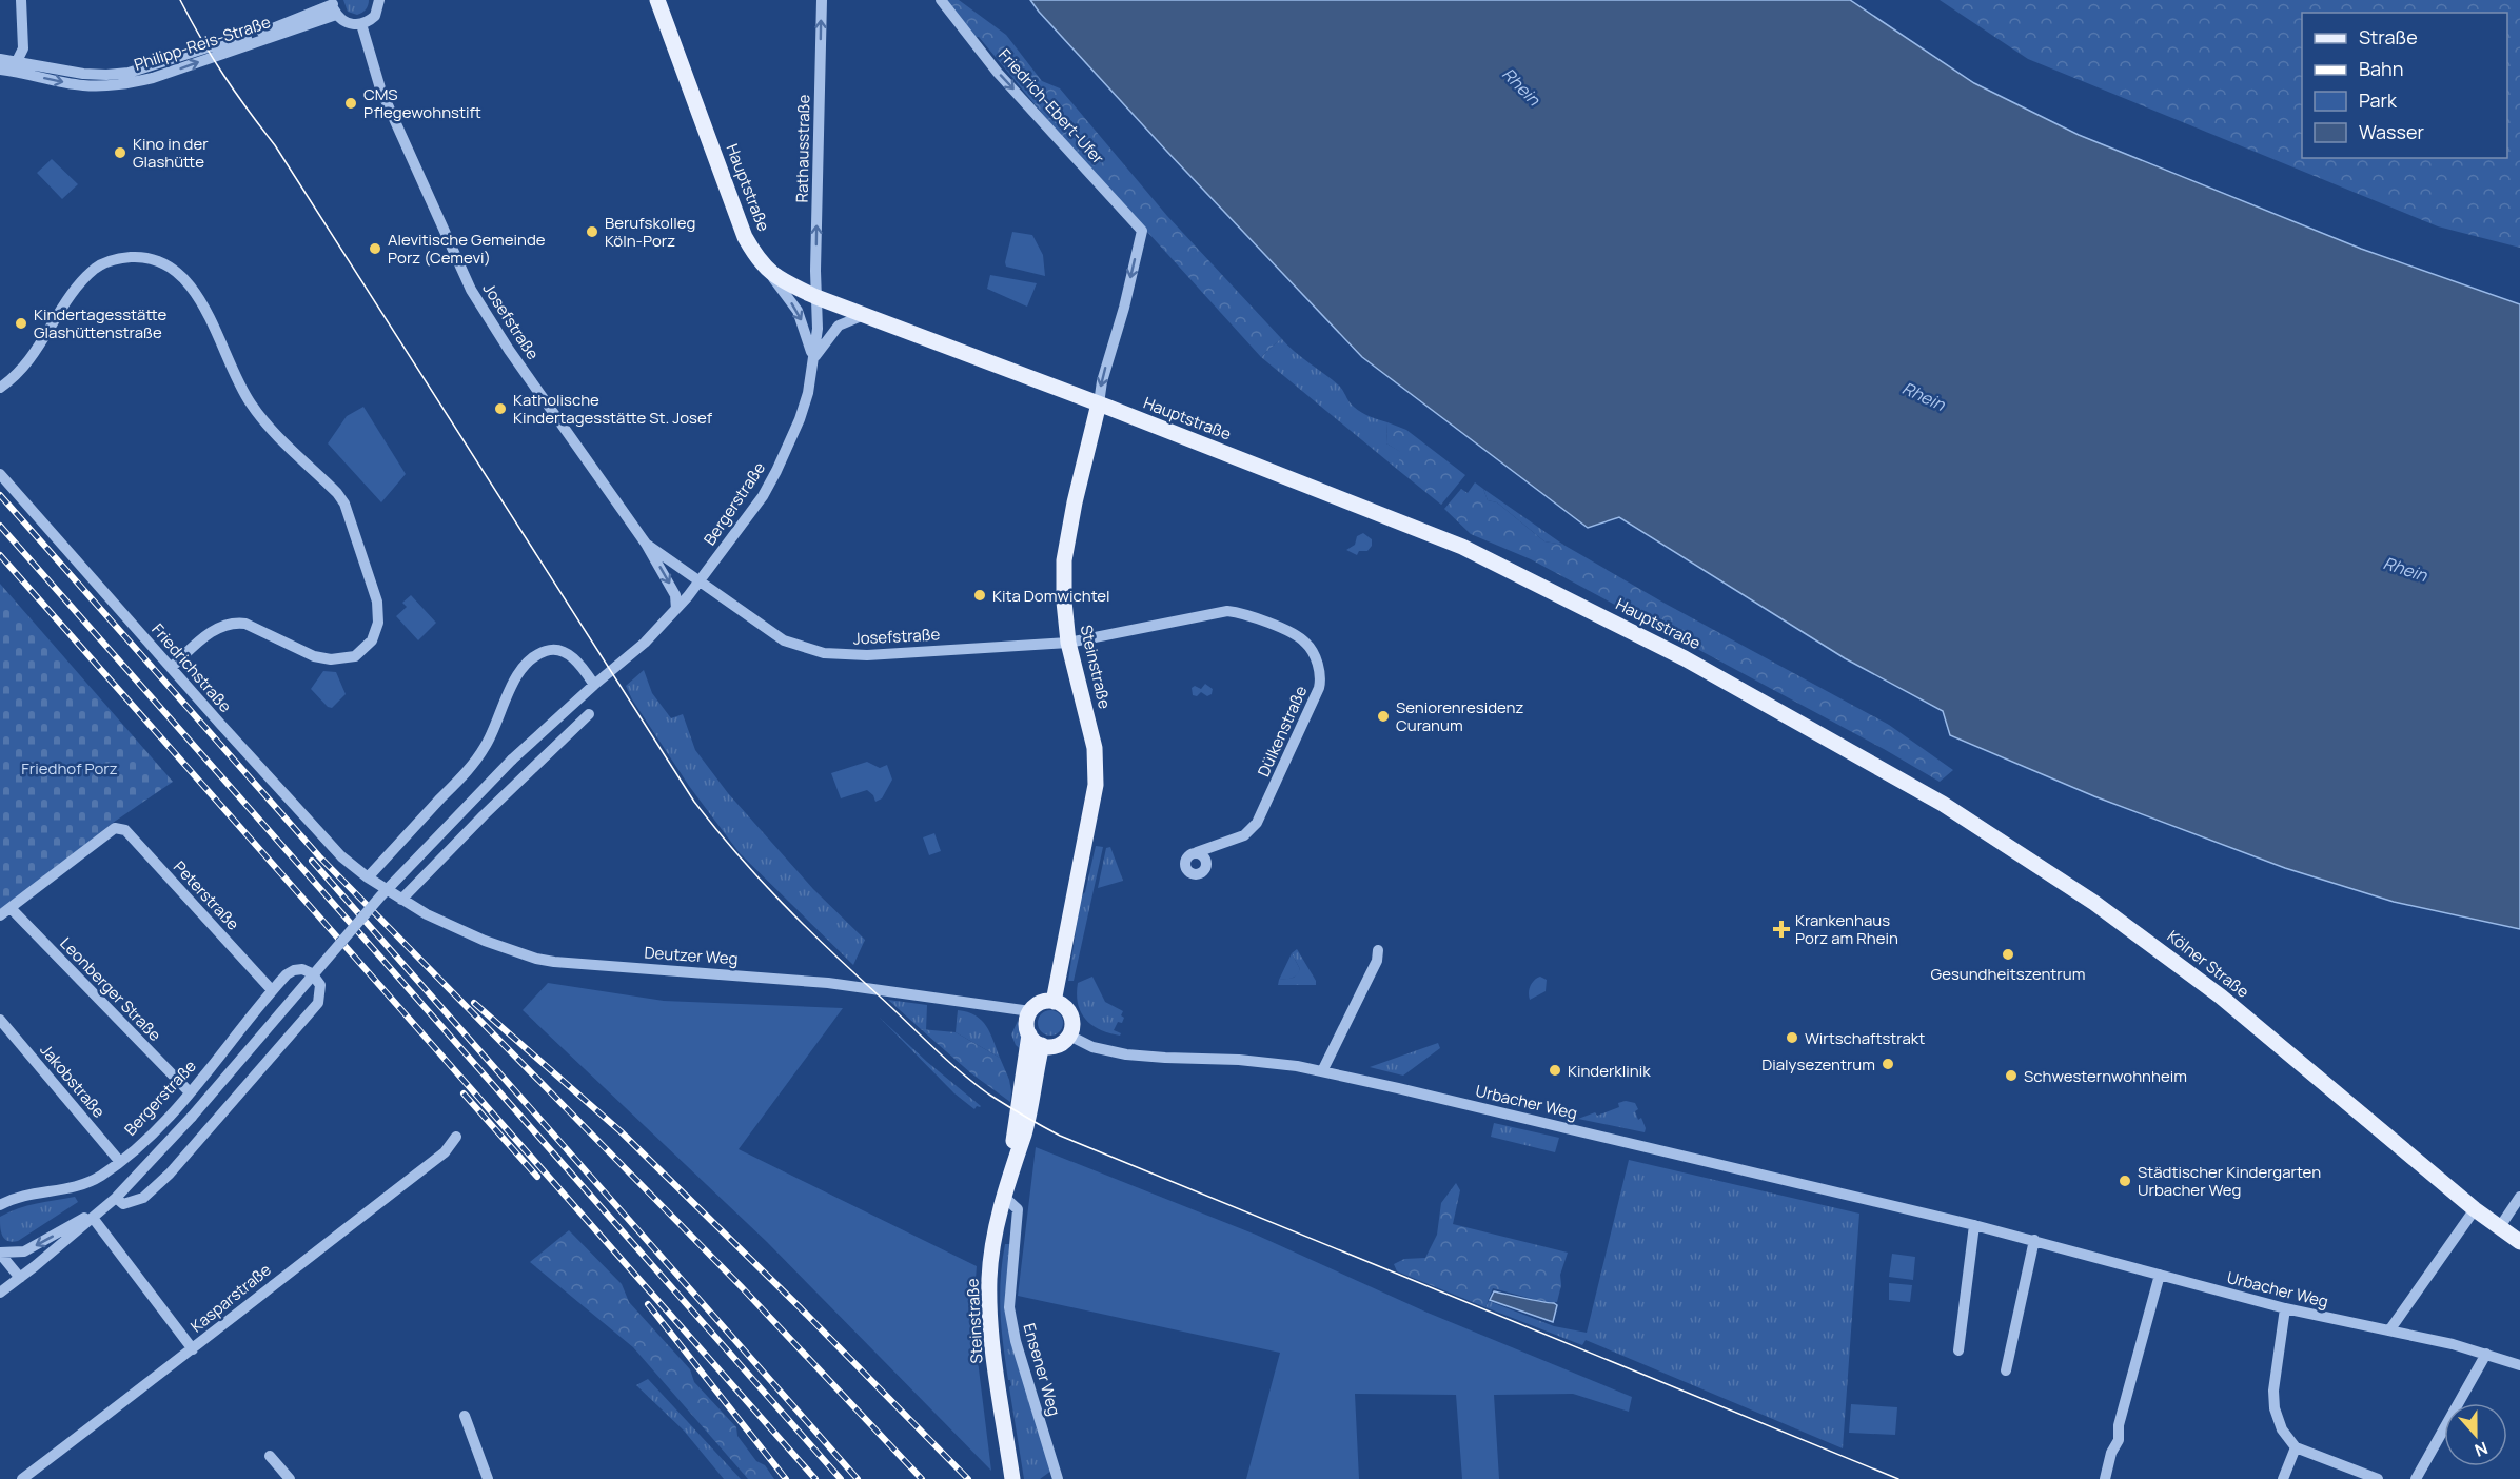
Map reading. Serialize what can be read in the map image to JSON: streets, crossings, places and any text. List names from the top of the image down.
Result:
{
  "streets": {
    "main road": ["Hauptstraße", "Steinstraße", "Kölner Straße"],
    "street": [
      "Philipp-Reis-Straße",
      "Friedrich-Ebert-Ufer",
      "Rathausstraße",
      "Josefstraße",
      "Bergerstraße",
      "Friedrichstraße",
      "Dülkenstraße",
      "Peterstraße",
      "Deutzer Weg",
      "Leonberger Straße",
      "Jakobstraße",
      "Urbacher Weg",
      "Kasparstraße",
      "Ensener Weg"
    ]
  },
  "crossings": [
    ["Friedrich-Ebert-Ufer", "Steinstraße"],
    ["Rathausstraße", "Hauptstraße"],
    ["Rathausstraße", "Bergerstraße"],
    ["Hauptstraße", "Bergerstraße"],
    ["Hauptstraße", "Steinstraße"],
    ["Hauptstraße", "Kölner Straße"],
    ["Josefstraße", "Bergerstraße"],
    ["Josefstraße", "Steinstraße"],
    ["Josefstraße", "Dülkenstraße"],
    ["Bergerstraße", "Peterstraße"],
    ["Bergerstraße", "Leonberger Straße"],
    ["Bergerstraße", "Jakobstraße"],
    ["Steinstraße", "Dülkenstraße"],
    ["Steinstraße", "Deutzer Weg"],
    ["Steinstraße", "Urbacher Weg"],
    ["Steinstraße", "Ensener Weg"],
    ["Friedrichstraße", "Deutzer Weg"],
    ["Peterstraße", "Leonberger Straße"],
    ["Deutzer Weg", "Urbacher Weg"]
  ],
  "one_way": ["Friedrich-Ebert-Ufer", "Rathausstraße"],
  "water": ["Rhein"],
  "parks": ["Friedhof Porz"],
  "places": {
    "other": [
      "CMS Pflegewohnstift",
      "Kino in der Glashütte",
      "Berufskolleg Köln-Porz",
      "Alevitische Gemeinde Porz (Cemevi)",
      "Kindertagesstätte Glashüttenstraße",
      "Katholische Kindertagesstätte St. Josef",
      "Kita Domwichtel",
      "Seniorenresidenz Curanum",
      "Gesundheitszentrum",
      "Wirtschaftstrakt",
      "Dialysezentrum",
      "Kinderklinik",
      "Schwesternwohnheim",
      "Städtischer Kindergarten Urbacher Weg"
    ],
    "health": ["Krankenhaus Porz am Rhein"]
  },
  "legend": [
    "Straße",
    "Bahn",
    "Park",
    "Wasser"
  ],
  "north": "bottom"
}
